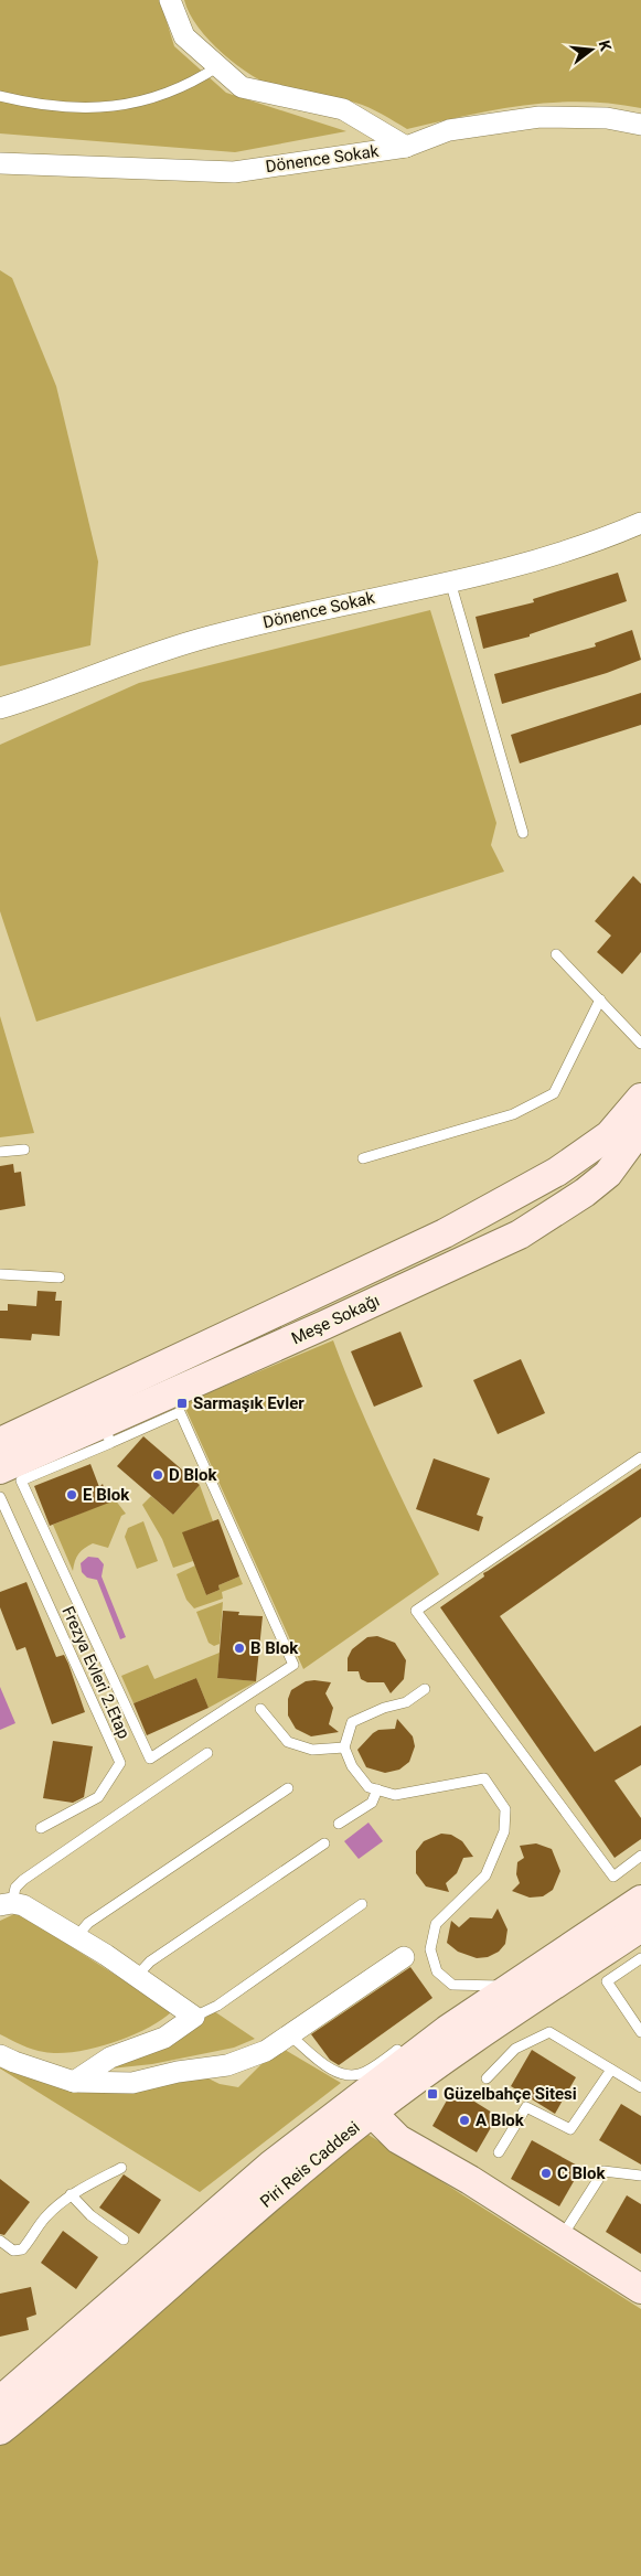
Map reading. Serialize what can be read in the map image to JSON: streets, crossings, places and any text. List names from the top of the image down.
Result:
{
  "streets": {
    "street": ["Dönence Sokak", "Meşe Sokağı", "Piri Reis Caddesi"],
    "lane": ["Frezya Evleri 2.Etap"]
  },
  "places": {
    "transit": ["Sarmaşık Evler", "Güzelbahçe Sitesi"],
    "other": [
      "D Blok",
      "E Blok",
      "B Blok",
      "A Blok",
      "C Blok"
    ]
  },
  "north": "right"
}
